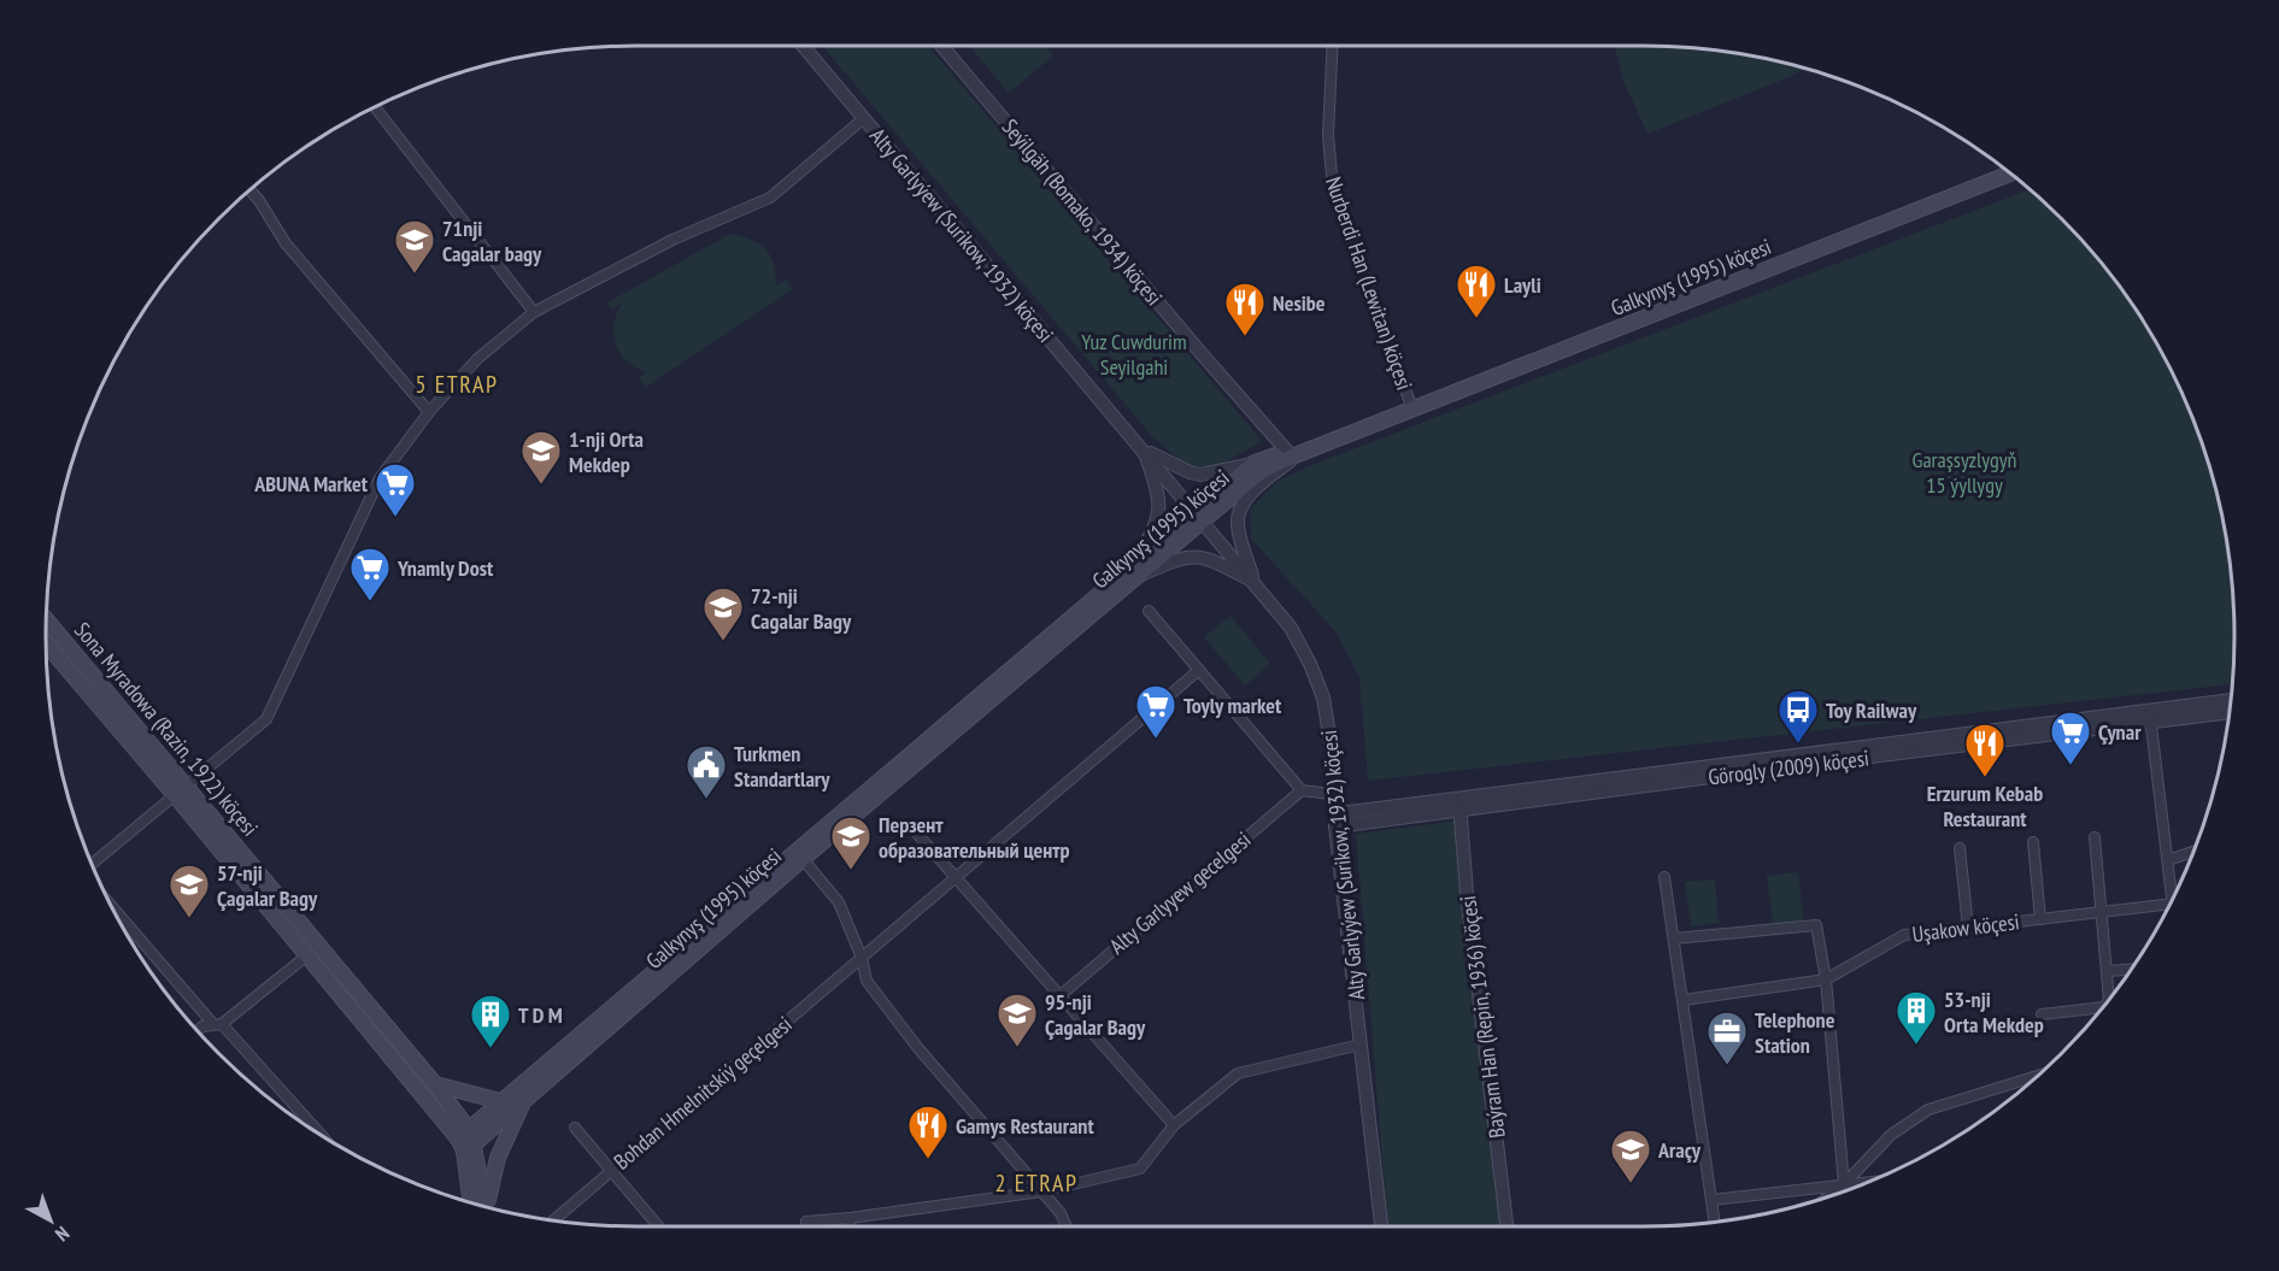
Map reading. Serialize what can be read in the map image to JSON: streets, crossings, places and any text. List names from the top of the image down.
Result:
{
  "streets": {
    "main road": ["Galkynyş (1995) köçesi", "Sona Myradowa (Razin, 1922) köçesi"],
    "street": [
      "Seýilgäh (Bomako, 1934) köçesi",
      "Alty Garlyýew (Surikow, 1932) köçesi",
      "Nurberdi Han (Lewitan) köçesi",
      "Görogly (2009) köçesi",
      "Alty Garlyyew gecelgesi",
      "Uşakow köçesi",
      "Baýram Han (Repin, 1936) köçesi",
      "Bohdan Hmelnitskiý geçelgesi"
    ]
  },
  "crossings": [
    ["Seýilgäh (Bomako, 1934) köçesi", "Galkynyş (1995) köçesi"],
    ["Alty Garlyýew (Surikow, 1932) köçesi", "Galkynyş (1995) köçesi"],
    ["Alty Garlyýew (Surikow, 1932) köçesi", "Görogly (2009) köçesi"],
    ["Galkynyş (1995) köçesi", "Nurberdi Han (Lewitan) köçesi"],
    ["Galkynyş (1995) köçesi", "Sona Myradowa (Razin, 1922) köçesi"],
    ["Görogly (2009) köçesi", "Baýram Han (Repin, 1936) köçesi"]
  ],
  "districts": ["5 ETRAP", "2 ETRAP"],
  "parks": ["Yuz Cuwdurim Seyilgahi", "Garaşsyzlygyň 15 ýyllygy"],
  "places": {
    "school or university": [
      "71nji Cagalar bagy",
      "1-nji Orta Mekdep",
      "72-nji Cagalar Bagy",
      "Перзент образовательный центр",
      "57-nji Çagalar Bagy",
      "95-nji Çagalar Bagy",
      "Araçy"
    ],
    "restaurant": [
      "Layli",
      "Nesibe",
      "Erzurum Kebab Restaurant",
      "Gamys Restaurant"
    ],
    "supermarket": [
      "ABUNA Market",
      "Ynamly Dost",
      "Toyly market",
      "Çynar"
    ],
    "bus stop": ["Toy Railway"],
    "public building": ["Turkmen Standartlary"],
    "building": ["53-nji Orta Mekdep", "T D M"],
    "office": ["Telephone Station"]
  },
  "north": "bottom right"
}
